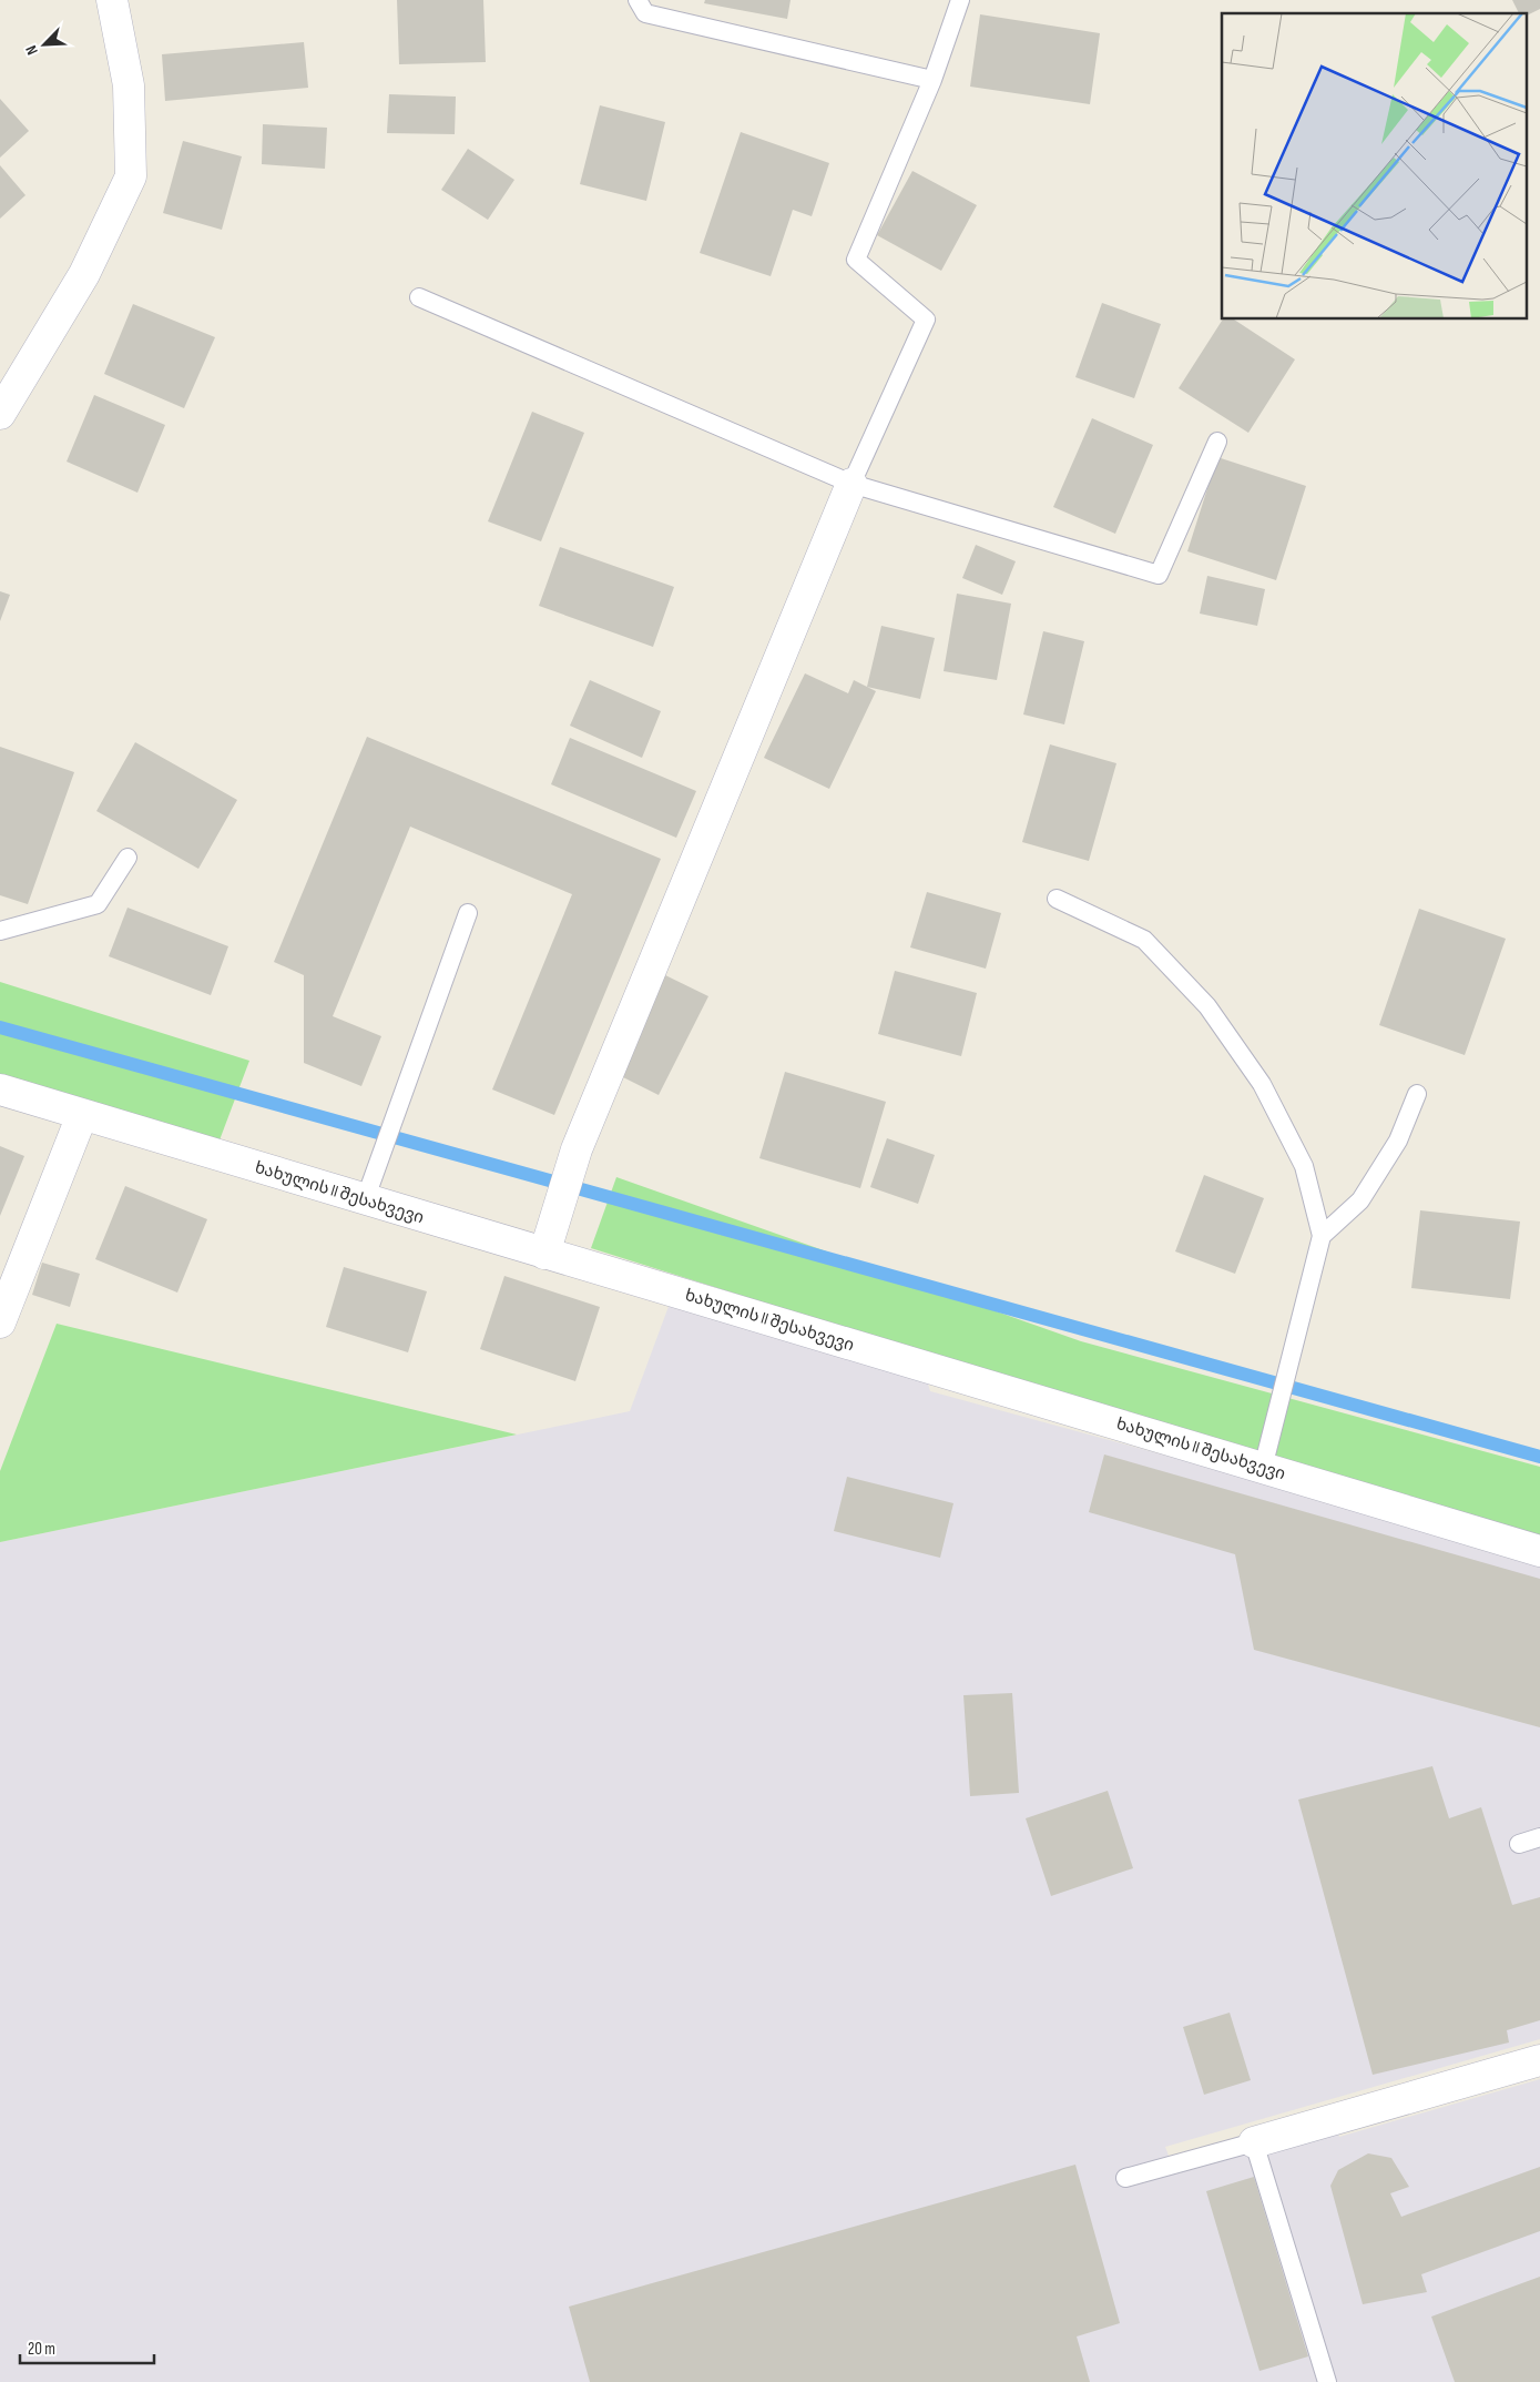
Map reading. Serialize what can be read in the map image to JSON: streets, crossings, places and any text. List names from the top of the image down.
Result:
{
  "streets": {
    "street": ["ხახულის II შესახვევი"]
  },
  "scale_bar": "20 m",
  "north": "bottom left"
}
